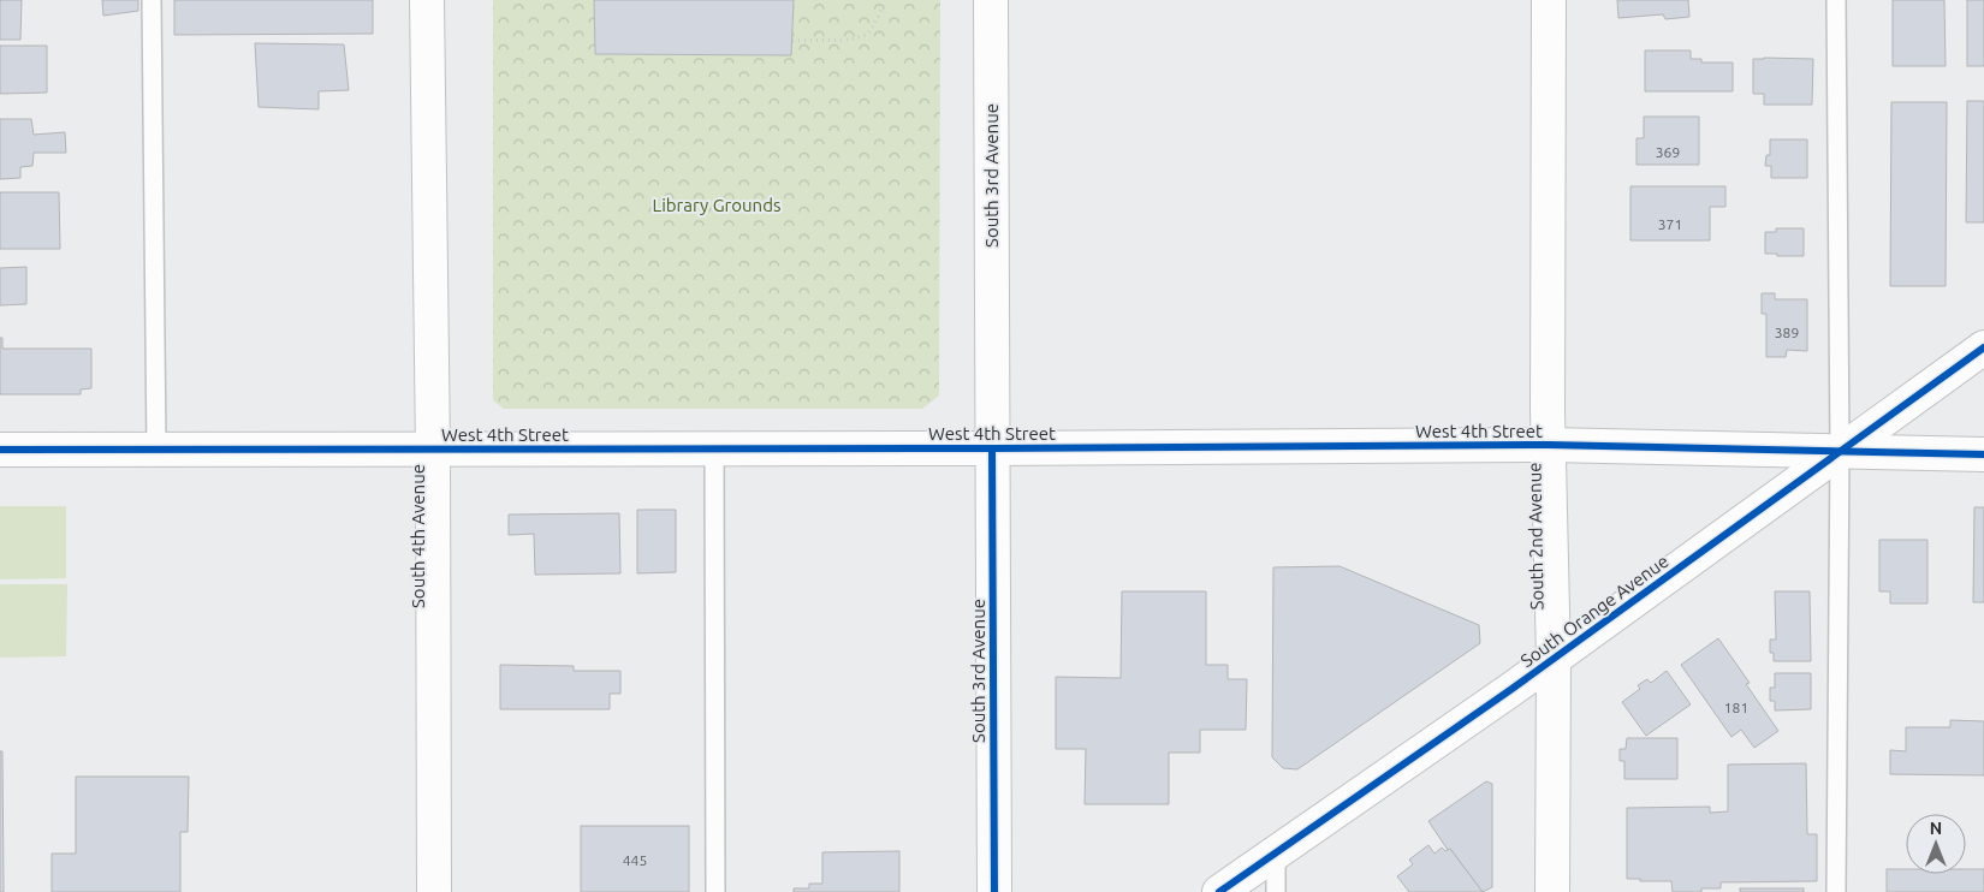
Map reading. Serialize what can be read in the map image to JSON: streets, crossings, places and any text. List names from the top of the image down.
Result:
{
  "streets": {
    "street": [
      "South 3rd Avenue",
      "West 4th Street",
      "South 4th Avenue",
      "South 2nd Avenue",
      "South Orange Avenue"
    ]
  },
  "crossings": [
    ["South 3rd Avenue", "West 4th Street"],
    ["West 4th Street", "South 4th Avenue"],
    ["West 4th Street", "South 2nd Avenue"],
    ["West 4th Street", "South Orange Avenue"],
    ["South 2nd Avenue", "South Orange Avenue"]
  ],
  "parks": ["Library Grounds"],
  "house_numbers": [
    "369",
    "371",
    "389",
    "181",
    "445"
  ],
  "north": "top"
}
